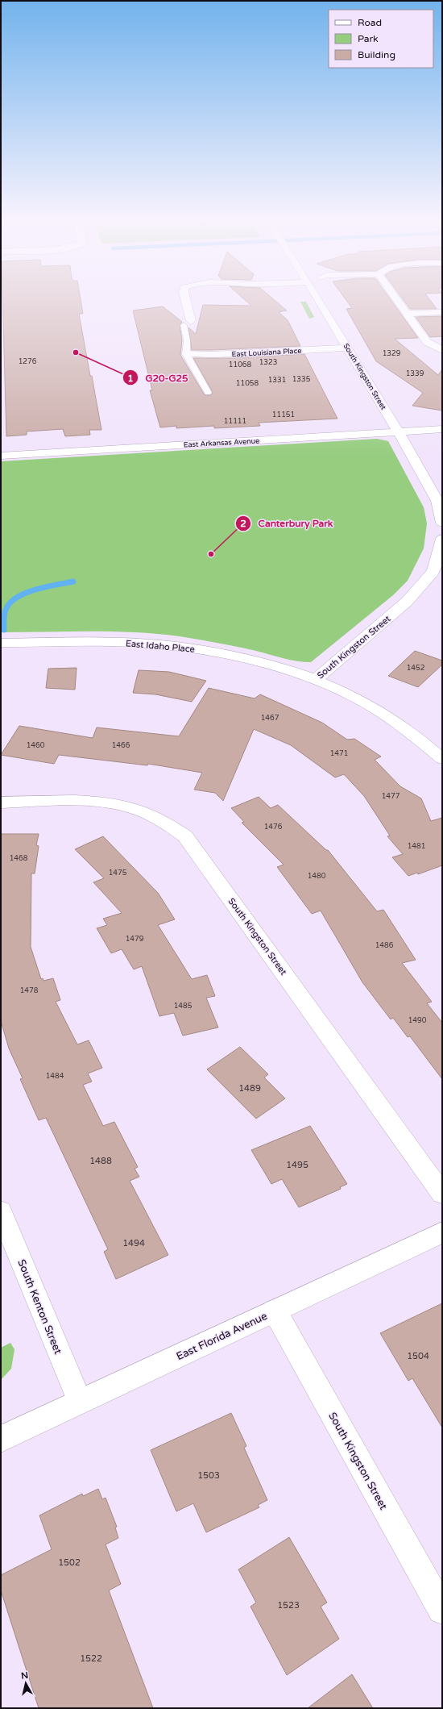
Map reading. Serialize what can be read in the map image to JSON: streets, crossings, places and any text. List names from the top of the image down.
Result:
{
  "streets": {
    "street": [
      "East Louisiana Place",
      "South Kingston Street",
      "East Arkansas Avenue",
      "East Idaho Place",
      "South Kenton Street",
      "East Florida Avenue"
    ]
  },
  "crossings": [
    ["East Louisiana Place", "South Kingston Street"],
    ["South Kingston Street", "East Arkansas Avenue"],
    ["South Kingston Street", "East Idaho Place"],
    ["South Kingston Street", "East Florida Avenue"],
    ["South Kenton Street", "East Florida Avenue"]
  ],
  "places": ["G20-G25", "Canterbury Park"],
  "house_numbers": [
    "1329",
    "1276",
    "1323",
    "11068",
    "1339",
    "1335",
    "1331",
    "11058",
    "11151",
    "11111",
    "1452",
    "1467",
    "1460",
    "1466",
    "1471",
    "1477",
    "1476",
    "1481",
    "1468",
    "1475",
    "1480",
    "1479",
    "1486",
    "1478",
    "1485",
    "1490",
    "1484",
    "1489",
    "1488",
    "1495",
    "1494",
    "1504",
    "1503",
    "1502",
    "1523",
    "1522"
  ],
  "legend": ["Road", "Park", "Building"],
  "north": "top"
}
